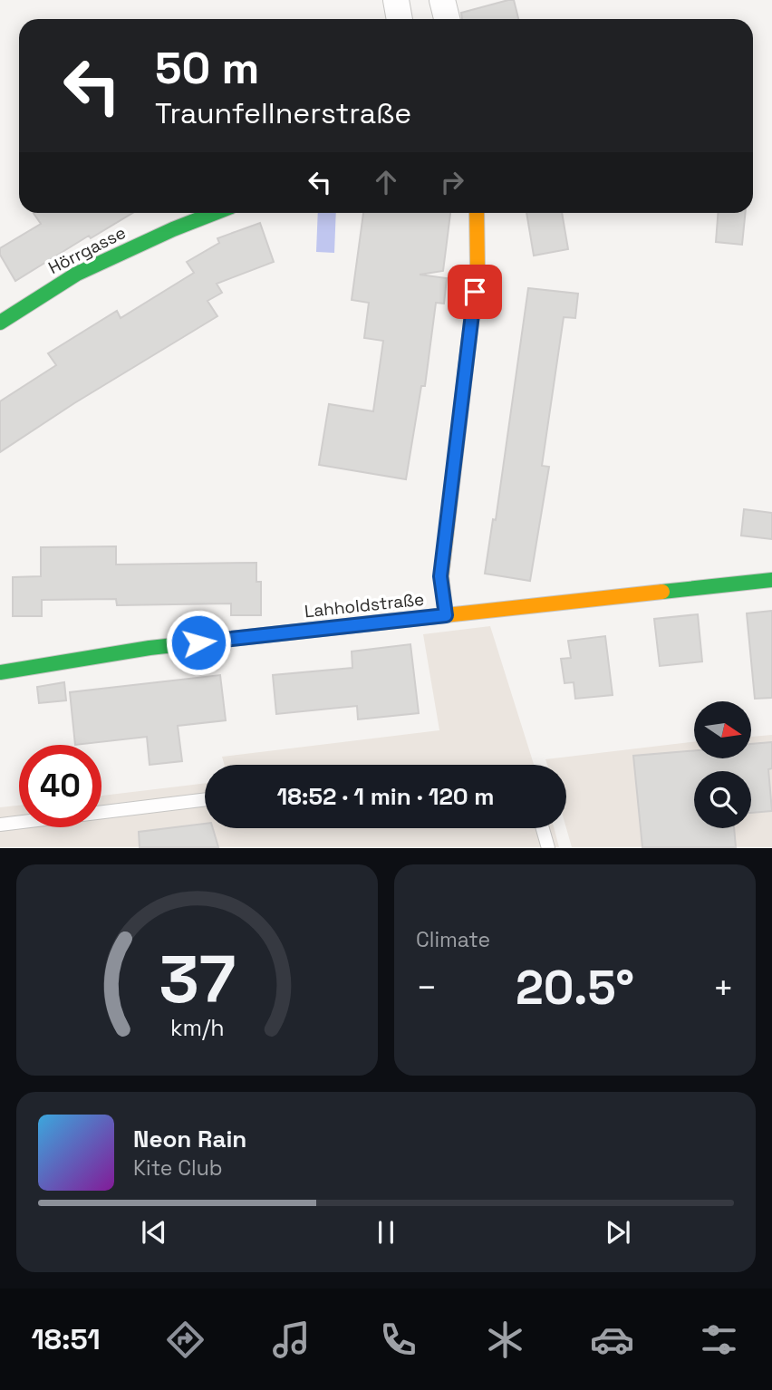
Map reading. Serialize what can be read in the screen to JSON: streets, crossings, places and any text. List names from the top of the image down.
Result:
{
  "streets": {
    "street": ["Hörrgasse", "Lahholdstraße"]
  },
  "north": "right",
  "page": {
    "turn": ["50 m", "Traunfellnerstraße"],
    "limit": "40",
    "trip": "18:52 · 1 min · 120 m",
    "tile": "Climate",
    "heat": ["−", "20.5°", "+"],
    "song": ["Neon Rain", "Kite Club"],
    "tabs": "18:51",
    "gauge": ["37", "km/h"]
  }
}
